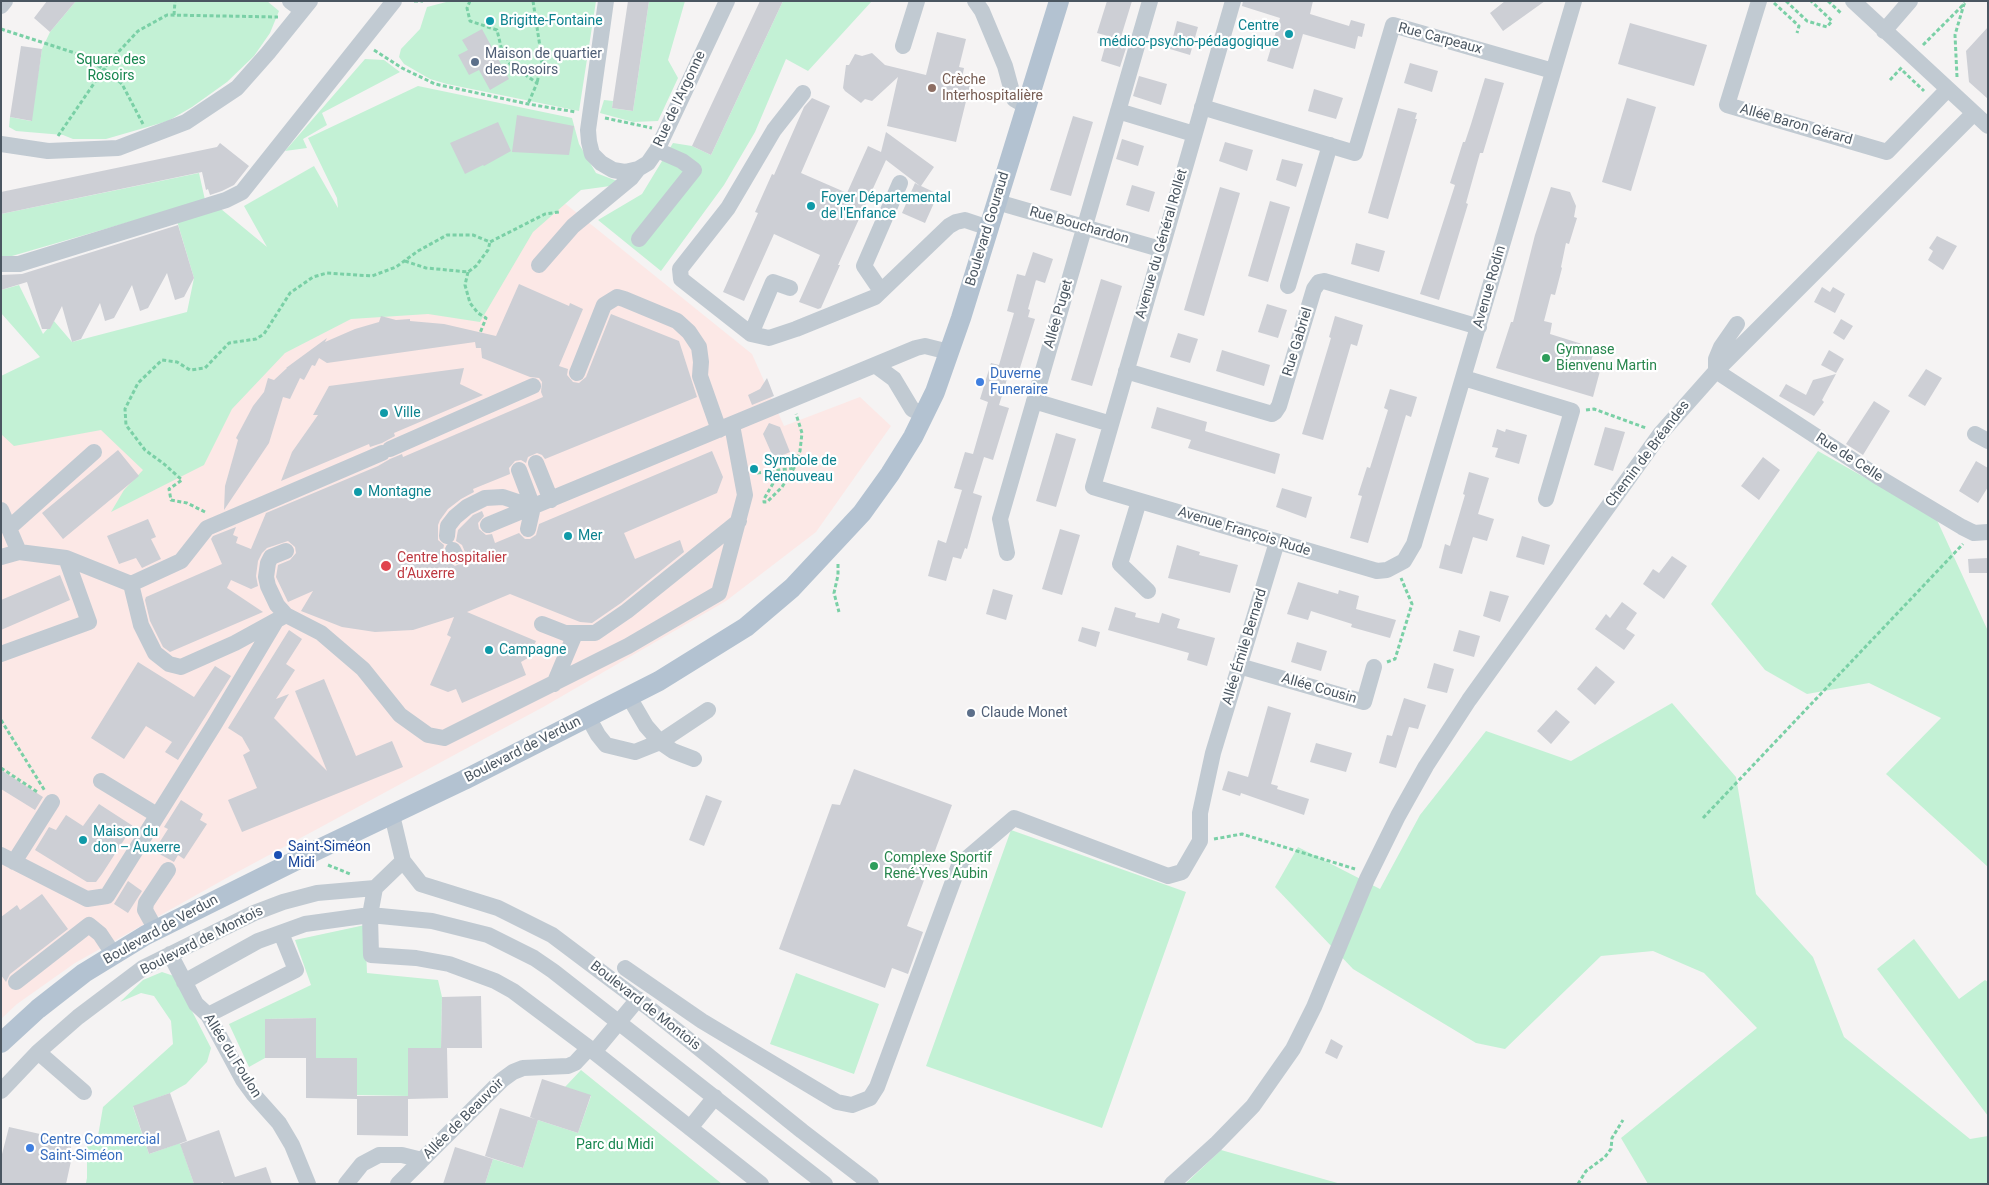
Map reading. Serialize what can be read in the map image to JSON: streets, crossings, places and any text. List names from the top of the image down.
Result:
{
  "streets": {
    "main road": ["Boulevard Gouraud", "Boulevard de Verdun"],
    "street": [
      "Rue Carpeaux",
      "Rue de l'Argonne",
      "Allée Baron Gérard",
      "Rue Bouchardon",
      "Avenue du Général Rollet",
      "Avenue Rodin",
      "Allée Puget",
      "Rue Gabriel",
      "Chemin de Bréandes",
      "Rue de Celle",
      "Avenue François Rude",
      "Allée Émile Bernard",
      "Allée Cousin",
      "Boulevard de Montois",
      "Allée du Foulon",
      "Allée de Beauvoir"
    ]
  },
  "crossings": [
    ["Rue Carpeaux", "Avenue du Général Rollet"],
    ["Rue Carpeaux", "Avenue Rodin"],
    ["Rue Bouchardon", "Boulevard Gouraud"],
    ["Rue Bouchardon", "Avenue du Général Rollet"],
    ["Rue Bouchardon", "Allée Puget"],
    ["Boulevard Gouraud", "Boulevard de Verdun"],
    ["Avenue du Général Rollet", "Rue Gabriel"],
    ["Avenue du Général Rollet", "Avenue François Rude"],
    ["Avenue Rodin", "Rue Gabriel"],
    ["Avenue Rodin", "Avenue François Rude"],
    ["Chemin de Bréandes", "Rue de Celle"],
    ["Avenue François Rude", "Allée Émile Bernard"],
    ["Allée Émile Bernard", "Allée Cousin"],
    ["Boulevard de Verdun", "Boulevard de Montois"],
    ["Boulevard de Montois", "Allée du Foulon"],
    ["Boulevard de Montois", "Allée de Beauvoir"]
  ],
  "parks": ["Square des Rosoirs", "Parc du Midi"],
  "places": [
    "Brigitte-Fontaine",
    "Centre médico-psycho-pédagogique",
    "Maison de quartier des Rosoirs",
    "Crèche Interhospitalière",
    "Foyer Départemental de l'Enfance",
    "Gymnase Bienvenu Martin",
    "Duverne Funeraire",
    "Ville",
    "Symbole de Renouveau",
    "Montagne",
    "Mer",
    "Centre hospitalier d’Auxerre",
    "Campagne",
    "Claude Monet",
    "Maison du don – Auxerre",
    "Saint-Siméon Midi",
    "Complexe Sportif René-Yves Aubin",
    "Centre Commercial Saint-Siméon"
  ]
}
